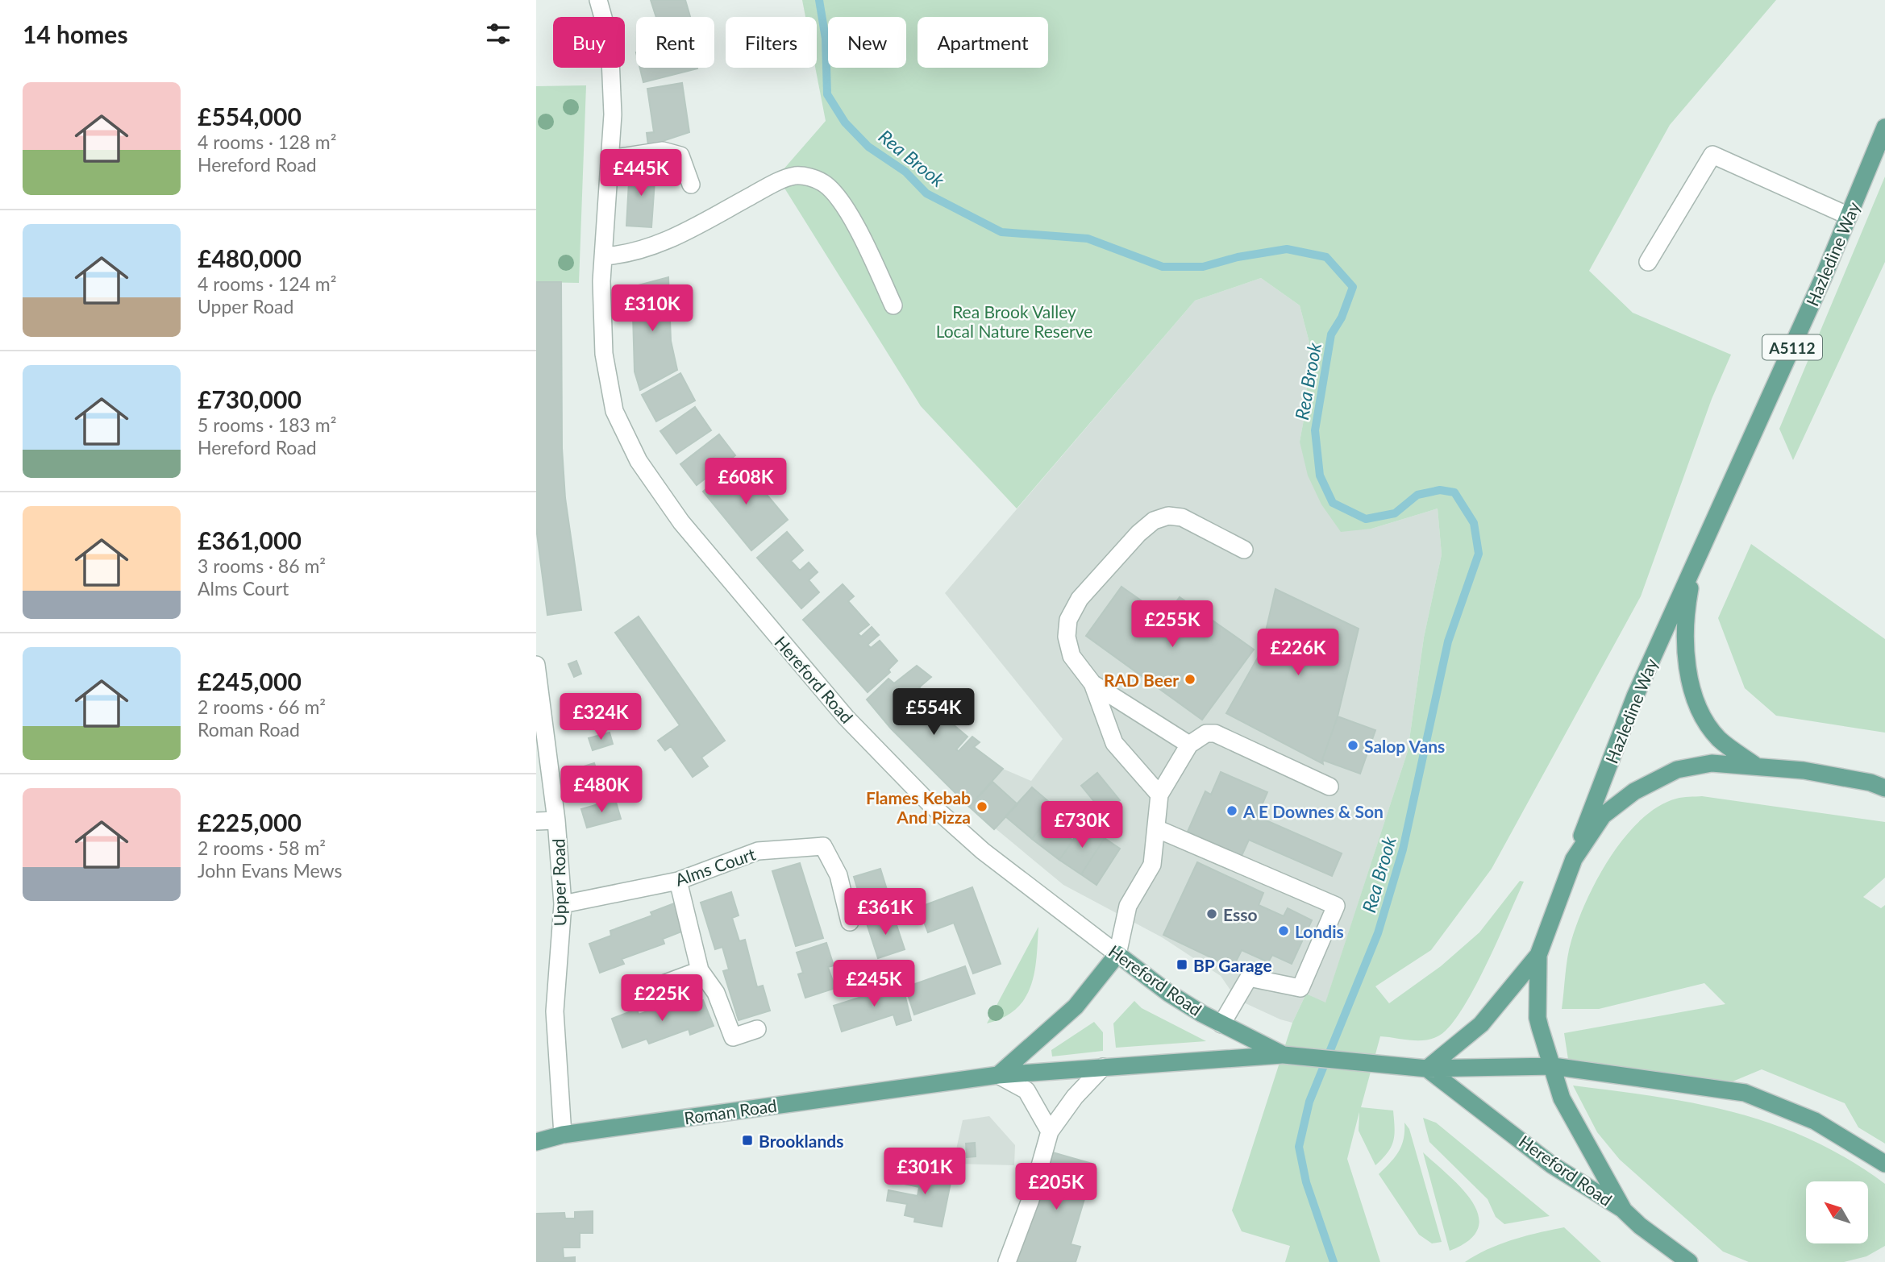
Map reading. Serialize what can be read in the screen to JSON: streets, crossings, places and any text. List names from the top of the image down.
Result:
{
  "streets": {
    "main road": [
      "Hazledine Way",
      "A5112",
      "Hereford Road",
      "Roman Road"
    ],
    "street": ["Alms Court", "Upper Road"]
  },
  "crossings": [
    ["Hereford Road", "Roman Road"],
    ["Alms Court", "Upper Road"],
    ["Upper Road", "Roman Road"]
  ],
  "water": ["Rea Brook"],
  "parks": ["Rea Brook Valley Local Nature Reserve"],
  "places": {
    "other": [
      "RAD Beer",
      "Salop Vans",
      "Flames Kebab And Pizza",
      "A E Downes & Son",
      "Esso",
      "Londis"
    ],
    "transit": ["BP Garage", "Brooklands"]
  },
  "north": "top left",
  "page": {
    "heading": "14 homes",
    "chip": [
      "Buy",
      "Rent",
      "Filters",
      "New",
      "Apartment"
    ],
    "list": [
      {
        "name": "£554,000",
        "note": "4 rooms · 128 m² · Hereford Road"
      },
      {
        "name": "£480,000",
        "note": "4 rooms · 124 m² · Upper Road"
      },
      {
        "name": "£730,000",
        "note": "5 rooms · 183 m² · Hereford Road"
      },
      {
        "name": "£361,000",
        "note": "3 rooms · 86 m² · Alms Court"
      },
      {
        "name": "£245,000",
        "note": "2 rooms · 66 m² · Roman Road"
      },
      {
        "name": "£225,000",
        "note": "2 rooms · 58 m² · John Evans Mews"
      }
    ],
    "price": [
      "£445K",
      "£310K",
      "£608K",
      "£255K",
      "£226K",
      "£554K",
      "£324K",
      "£480K",
      "£730K",
      "£361K",
      "£245K",
      "£225K",
      "£301K",
      "£205K"
    ]
  }
}
